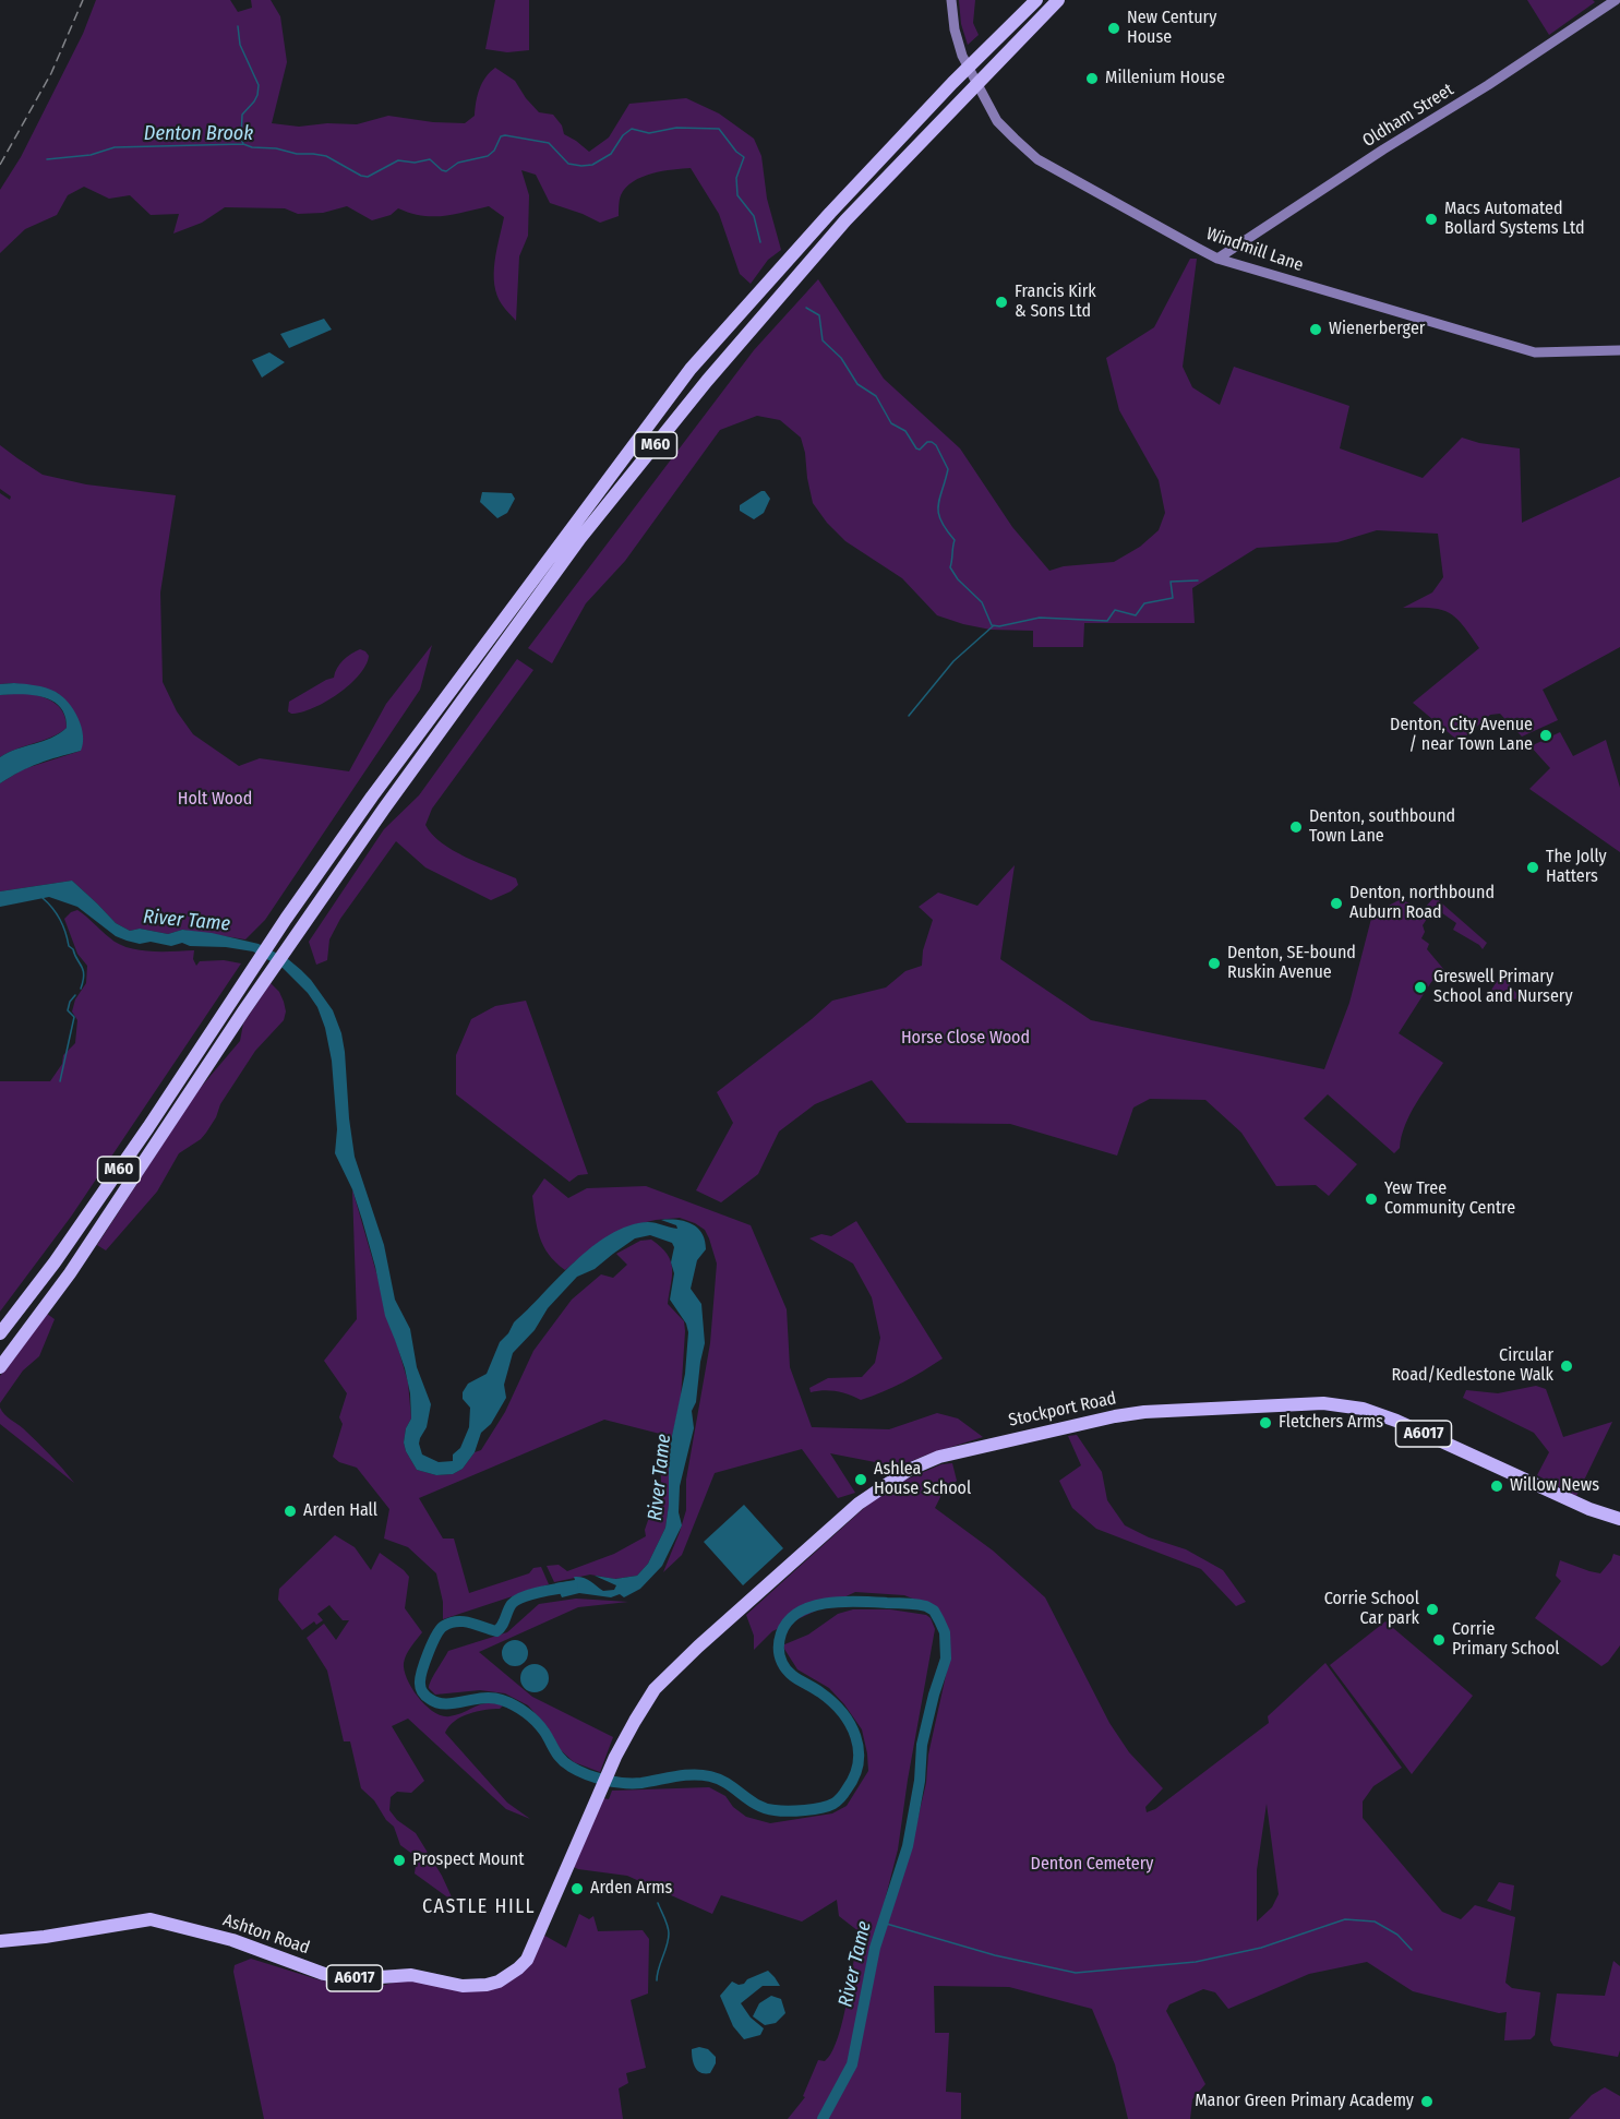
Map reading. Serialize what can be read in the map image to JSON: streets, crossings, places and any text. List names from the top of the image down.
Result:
{
  "streets": {
    "highway": [
      "M60",
      "Stockport Road",
      "A6017",
      "Ashton Road"
    ],
    "street": ["Oldham Street", "Windmill Lane"]
  },
  "crossings": [
    ["Oldham Street", "Windmill Lane"],
    ["Stockport Road", "Ashton Road"]
  ],
  "districts": ["CASTLE HILL"],
  "water": ["Denton Brook", "River Tame"],
  "parks": ["Holt Wood", "Horse Close Wood", "Denton Cemetery"],
  "places": [
    "New Century House",
    "Millenium House",
    "Macs Automated Bollard Systems Ltd",
    "Francis Kirk & Sons Ltd",
    "Wienerberger",
    "Denton, City Avenue / near Town Lane",
    "Denton, southbound Town Lane",
    "The Jolly Hatters",
    "Denton, northbound Auburn Road",
    "Denton, SE-bound Ruskin Avenue",
    "Greswell Primary School and Nursery",
    "Yew Tree Community Centre",
    "Circular Road/Kedlestone Walk",
    "Fletchers Arms",
    "Ashlea House School",
    "Willow News",
    "Arden Hall",
    "Corrie School Car park",
    "Corrie Primary School",
    "Prospect Mount",
    "Arden Arms",
    "Manor Green Primary Academy"
  ]
}
